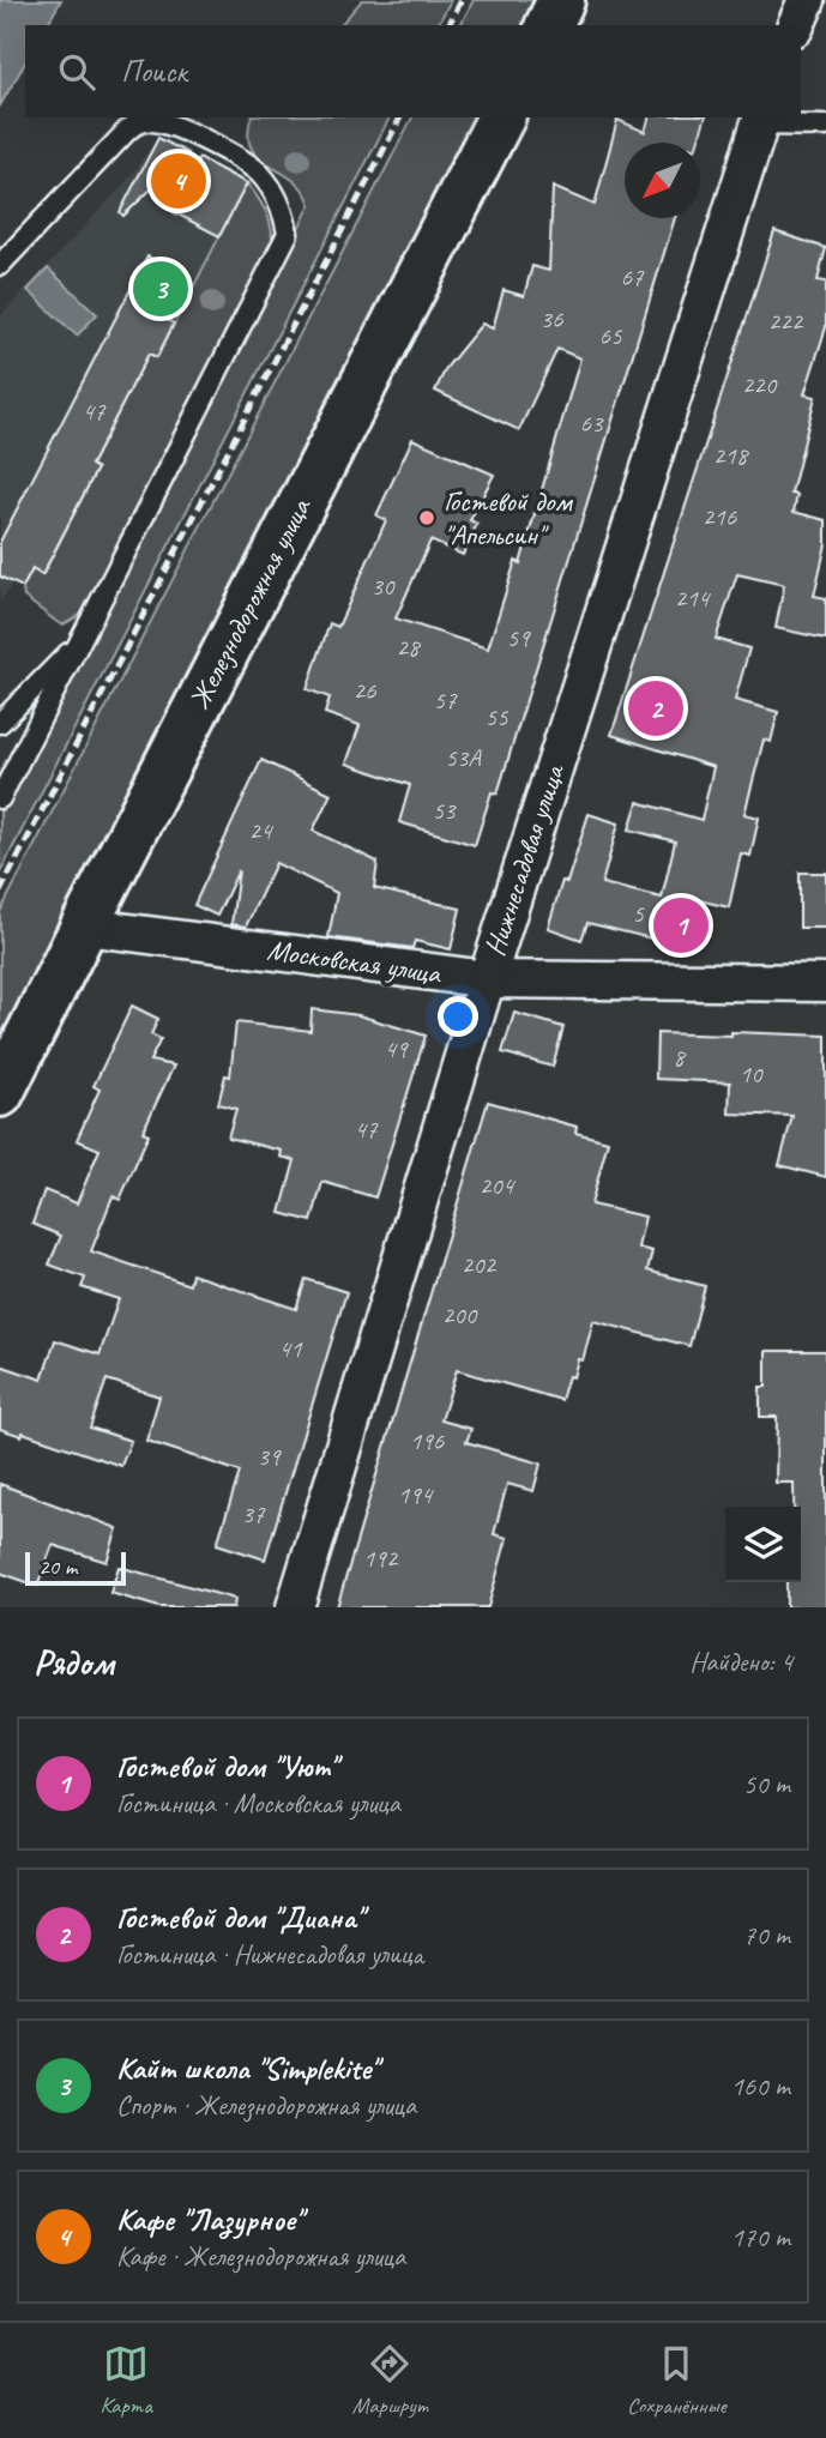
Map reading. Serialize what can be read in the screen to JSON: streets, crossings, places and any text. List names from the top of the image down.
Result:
{
  "streets": {
    "main road": ["Железнодорожная улица"],
    "street": ["Нижнесадовая улица", "Московская улица"]
  },
  "crossings": [
    ["Железнодорожная улица", "Московская улица"],
    ["Нижнесадовая улица", "Московская улица"]
  ],
  "places": ["Гостевой дом \"Апельсин\""],
  "house_numbers": [
    "67",
    "36",
    "222",
    "65",
    "220",
    "47",
    "63",
    "218",
    "216",
    "30",
    "214",
    "59",
    "28",
    "26",
    "57",
    "55",
    "53А",
    "53",
    "24",
    "5",
    "49",
    "8",
    "10",
    "47",
    "204",
    "202",
    "200",
    "41",
    "196",
    "39",
    "194",
    "37",
    "192"
  ],
  "scale_bar": "20 m",
  "north": "bottom left",
  "page": {
    "search": "Поиск",
    "pins": [
      "4",
      "3",
      "2",
      "1"
    ],
    "scale": "20 m",
    "heading": ["Рядом", "Найдено: 4"],
    "list": [
      {
        "mark": "1",
        "name": "Гостевой дом \"Уют\"",
        "note": "Гостиница · Московская улица",
        "value": "50 m"
      },
      {
        "mark": "2",
        "name": "Гостевой дом \"Диана\"",
        "note": "Гостиница · Нижнесадовая улица",
        "value": "70 m"
      },
      {
        "mark": "3",
        "name": "Кайт школа \"Simplekite\"",
        "note": "Спорт · Железнодорожная улица",
        "value": "160 m"
      },
      {
        "mark": "4",
        "name": "Кафе \"Лазурное\"",
        "note": "Кафе · Железнодорожная улица",
        "value": "170 m"
      }
    ],
    "nav": ["Карта", "Маршрут", "Сохранённые"]
  }
}
